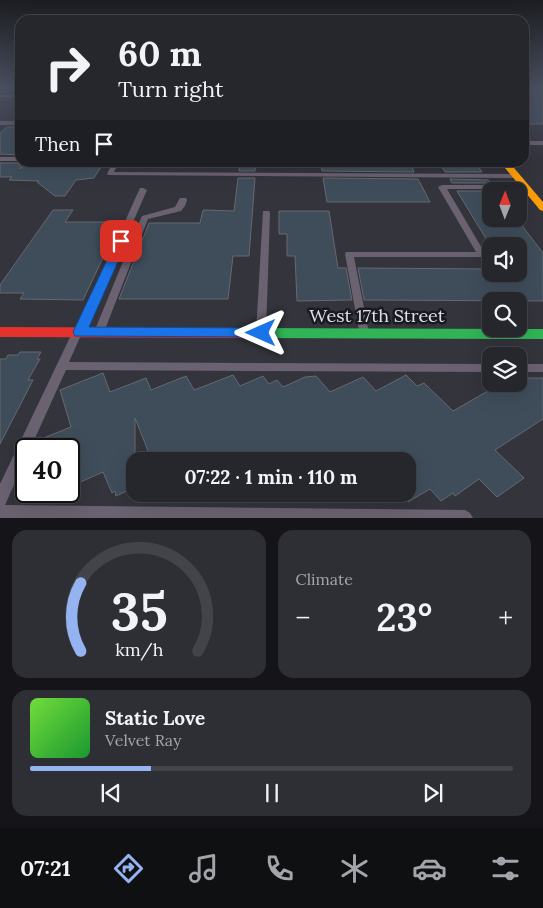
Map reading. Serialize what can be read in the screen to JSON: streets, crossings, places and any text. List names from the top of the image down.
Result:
{
  "streets": {
    "street": ["West 17th Street"]
  },
  "north": "top",
  "page": {
    "turn": ["60 m", "Turn right"],
    "then": "Then",
    "limit": "40",
    "trip": "07:22 · 1 min · 110 m",
    "tile": "Climate",
    "heat": ["−", "23°", "+"],
    "song": ["Static Love", "Velvet Ray"],
    "tabs": "07:21",
    "gauge": ["35", "km/h"]
  }
}
